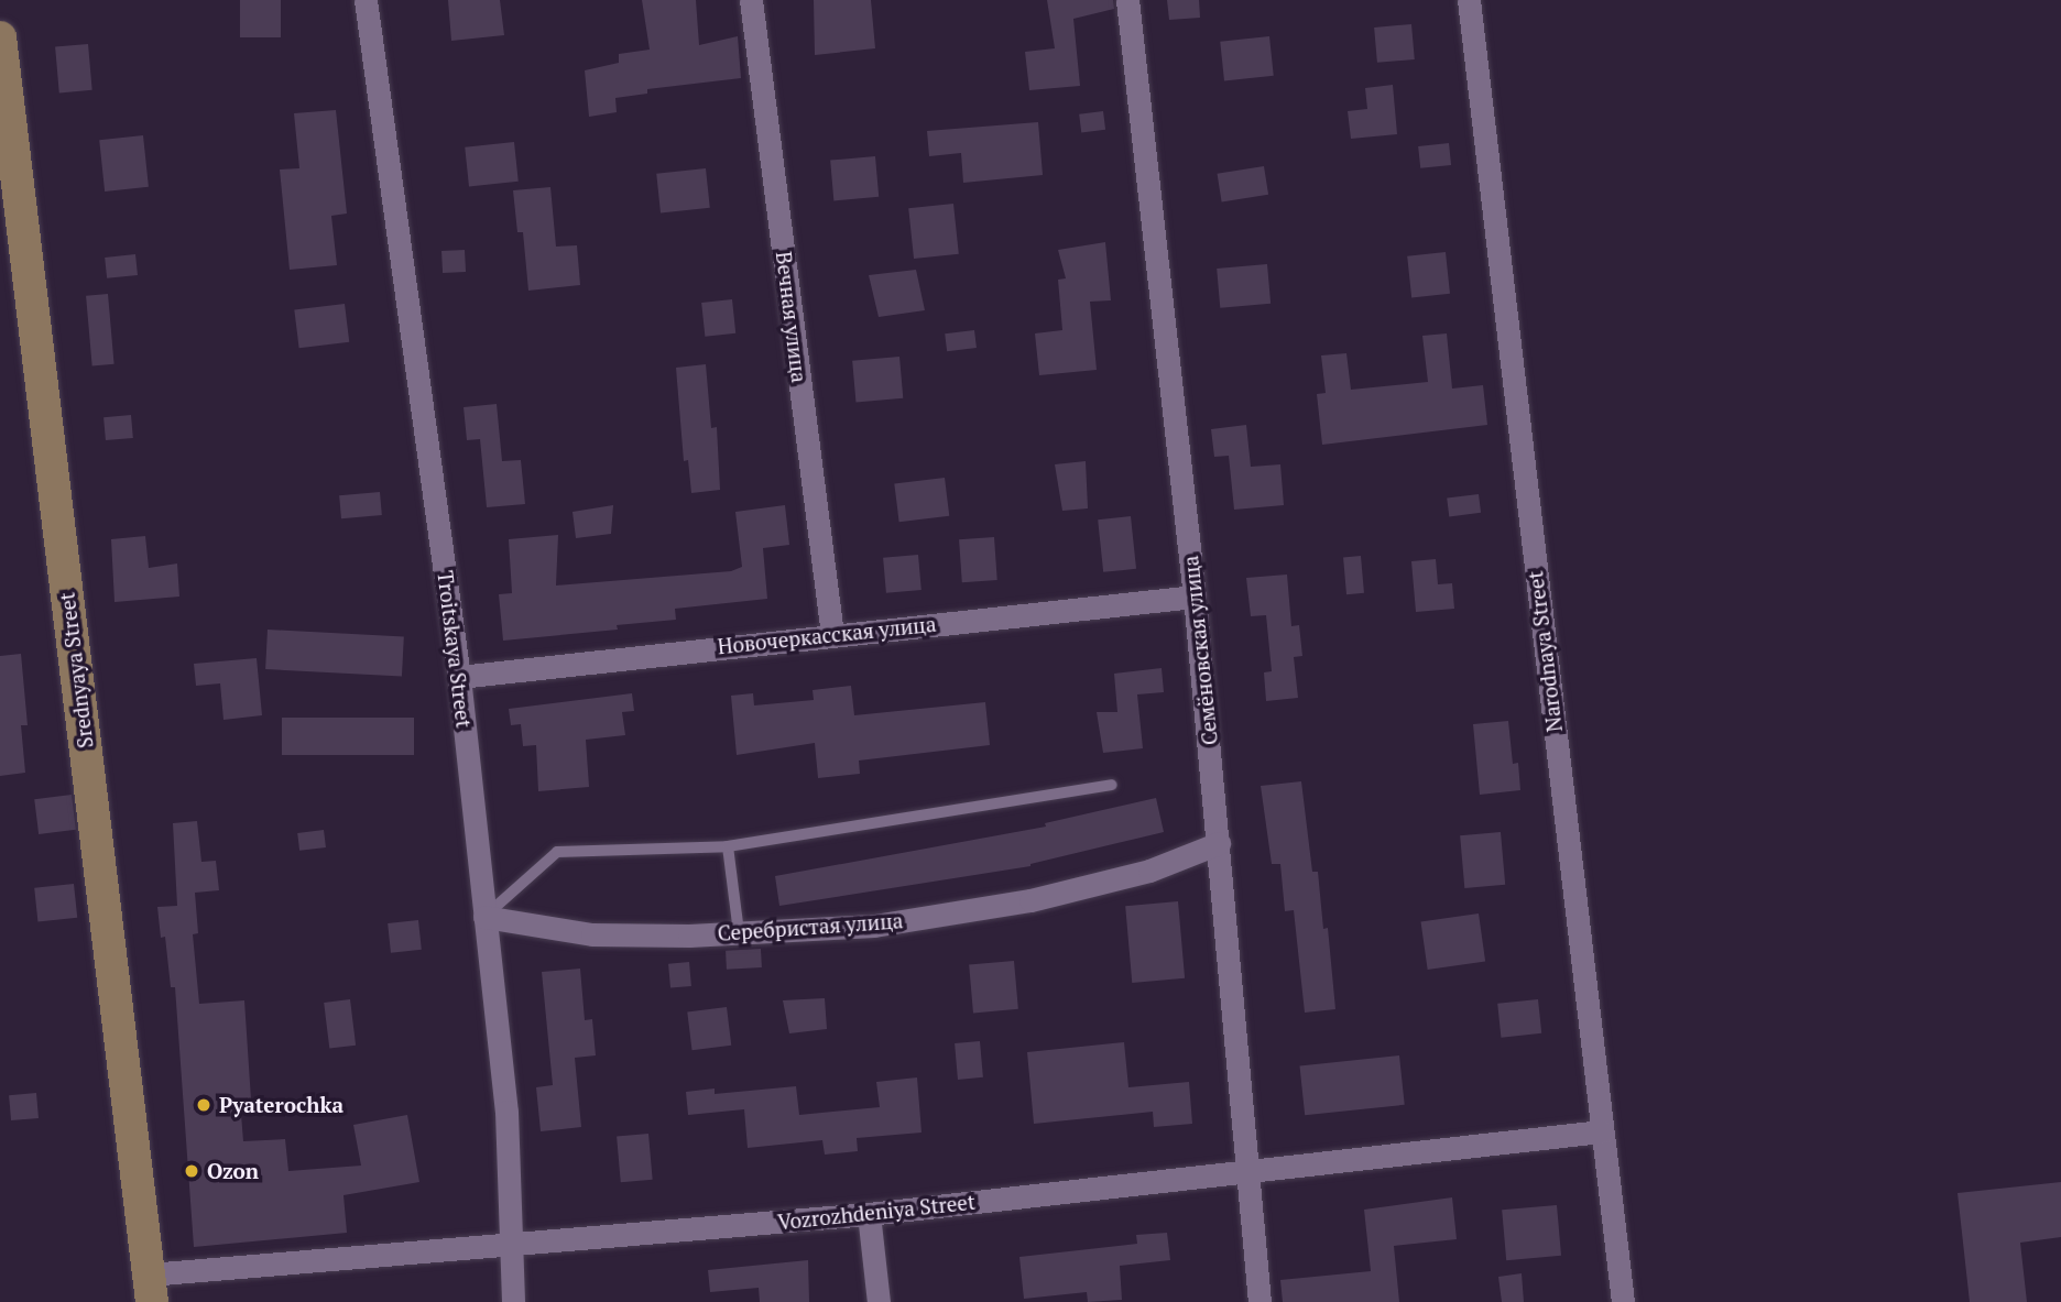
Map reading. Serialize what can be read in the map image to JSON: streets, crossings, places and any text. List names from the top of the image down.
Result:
{
  "streets": {
    "street": [
      "Вечная улица",
      "Новочеркасская улица",
      "Troitskaya Street",
      "Семёновская улица",
      "Narodnaya Street",
      "Srednyaya Street",
      "Серебристая улица",
      "Vozrozhdeniya Street"
    ]
  },
  "crossings": [
    ["Вечная улица", "Новочеркасская улица"],
    ["Новочеркасская улица", "Troitskaya Street"],
    ["Новочеркасская улица", "Семёновская улица"],
    ["Troitskaya Street", "Серебристая улица"],
    ["Troitskaya Street", "Vozrozhdeniya Street"],
    ["Семёновская улица", "Серебристая улица"],
    ["Семёновская улица", "Vozrozhdeniya Street"],
    ["Narodnaya Street", "Vozrozhdeniya Street"],
    ["Srednyaya Street", "Vozrozhdeniya Street"]
  ],
  "places": ["Pyaterochka", "Ozon"]
}
